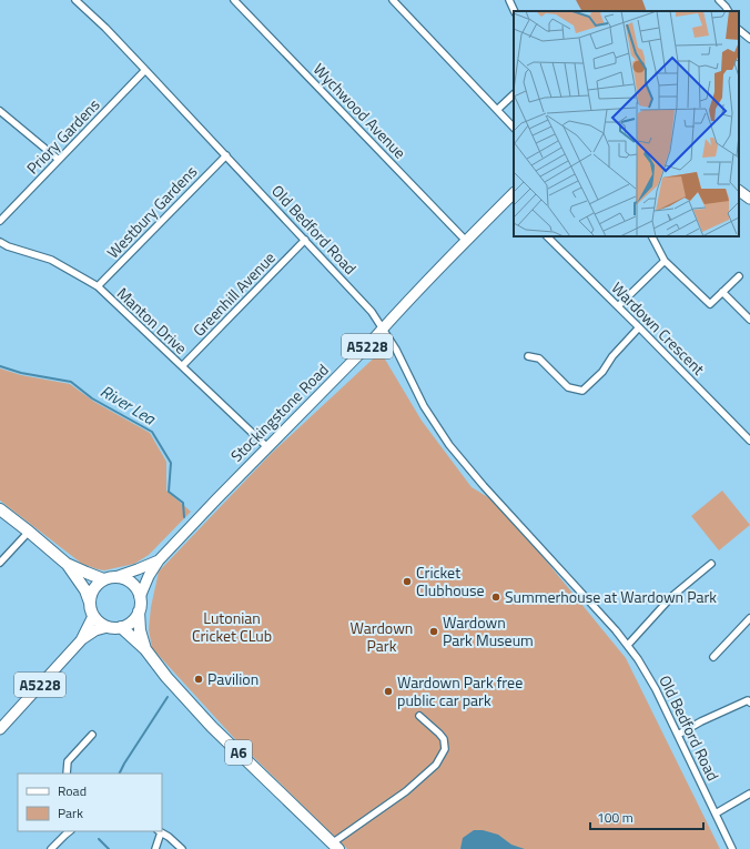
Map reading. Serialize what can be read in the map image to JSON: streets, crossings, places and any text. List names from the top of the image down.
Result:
{
  "streets": {
    "highway": ["A6"],
    "main road": ["A5228", "Stockingstone Road"],
    "street": [
      "Wychwood Avenue",
      "Priory Gardens",
      "Westbury Gardens",
      "Old Bedford Road",
      "Greenhill Avenue",
      "Manton Drive",
      "Wardown Crescent"
    ]
  },
  "crossings": [
    ["Wychwood Avenue", "Stockingstone Road"],
    ["Priory Gardens", "Old Bedford Road"],
    ["Westbury Gardens", "Old Bedford Road"],
    ["Westbury Gardens", "Manton Drive"],
    ["Old Bedford Road", "Greenhill Avenue"],
    ["Old Bedford Road", "Stockingstone Road"],
    ["Greenhill Avenue", "Manton Drive"],
    ["Manton Drive", "Stockingstone Road"],
    ["A5228", "Stockingstone Road"],
    ["A5228", "A6"],
    ["Stockingstone Road", "A6"]
  ],
  "water": ["River Lea"],
  "parks": ["Lutonian Cricket CLub", "Wardown Park"],
  "places": [
    "Cricket Clubhouse",
    "Summerhouse at Wardown Park",
    "Wardown Park Museum",
    "Pavilion",
    "Wardown Park free public car park"
  ],
  "legend": ["Road", "Park"],
  "scale_bar": "100 m"
}
